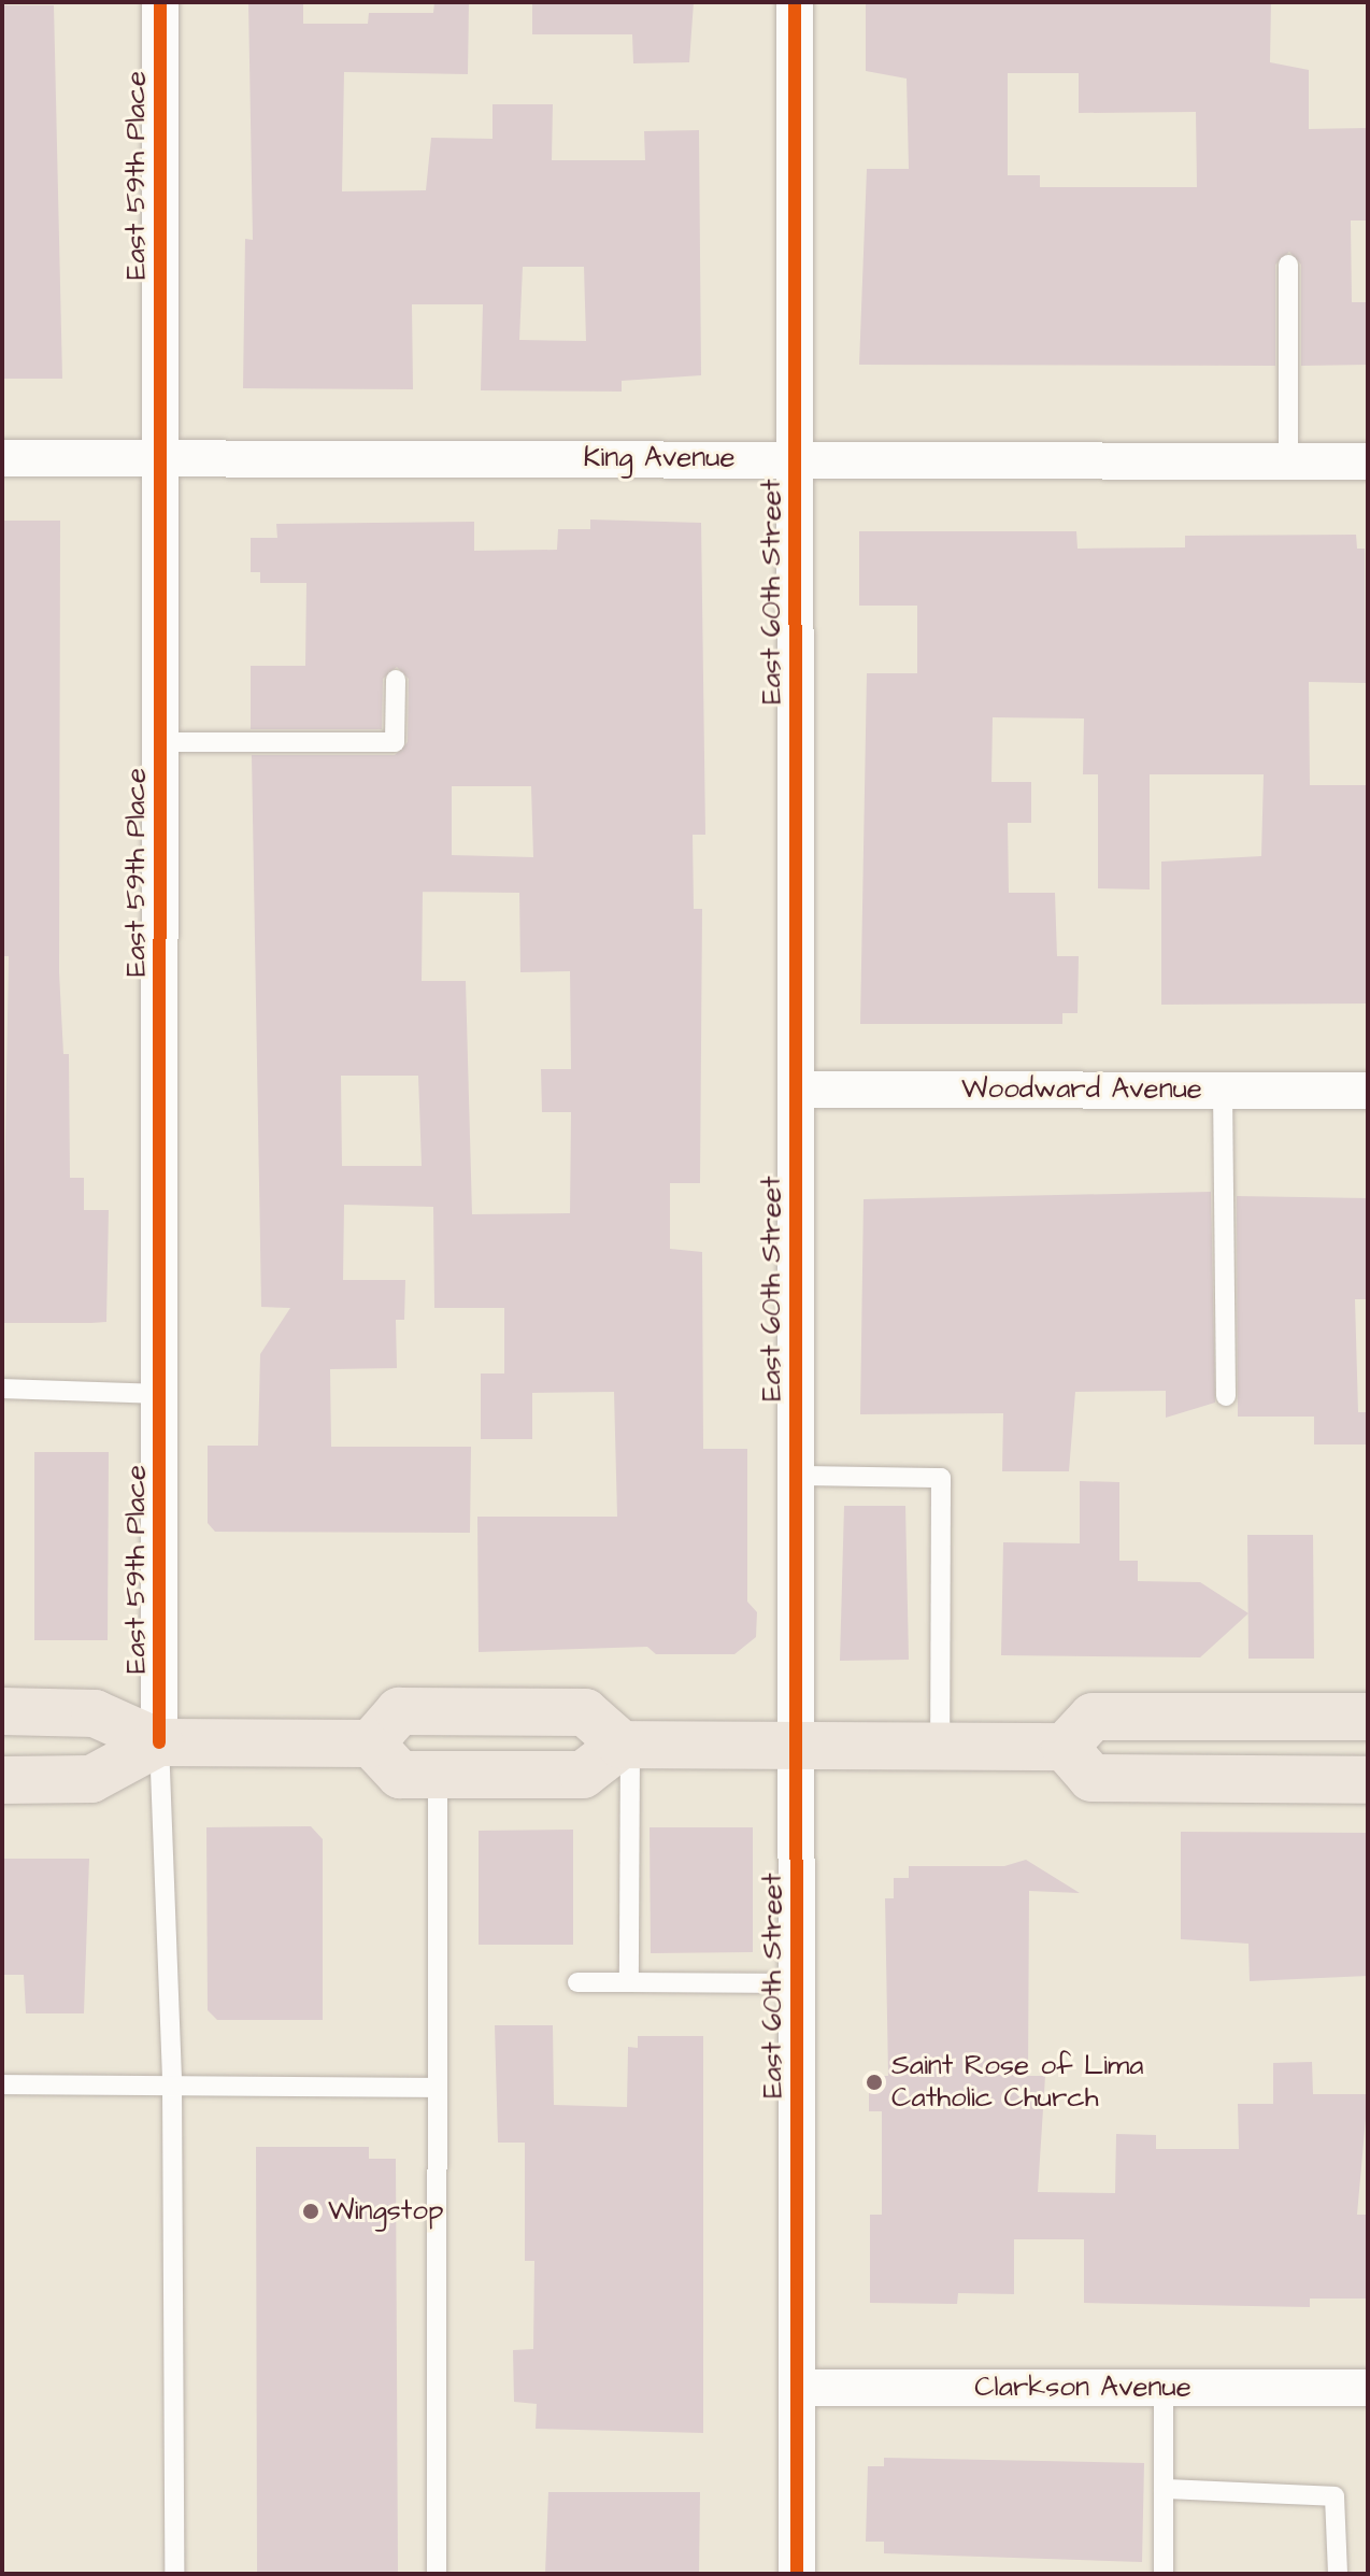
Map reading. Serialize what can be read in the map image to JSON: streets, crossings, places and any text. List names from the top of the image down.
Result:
{
  "streets": {
    "street": [
      "East 59th Place",
      "King Avenue",
      "East 60th Street",
      "Woodward Avenue",
      "Clarkson Avenue"
    ]
  },
  "crossings": [
    ["East 59th Place", "King Avenue"],
    ["King Avenue", "East 60th Street"],
    ["East 60th Street", "Woodward Avenue"],
    ["East 60th Street", "Clarkson Avenue"]
  ],
  "places": ["Saint Rose of Lima Catholic Church", "Wingstop"]
}
